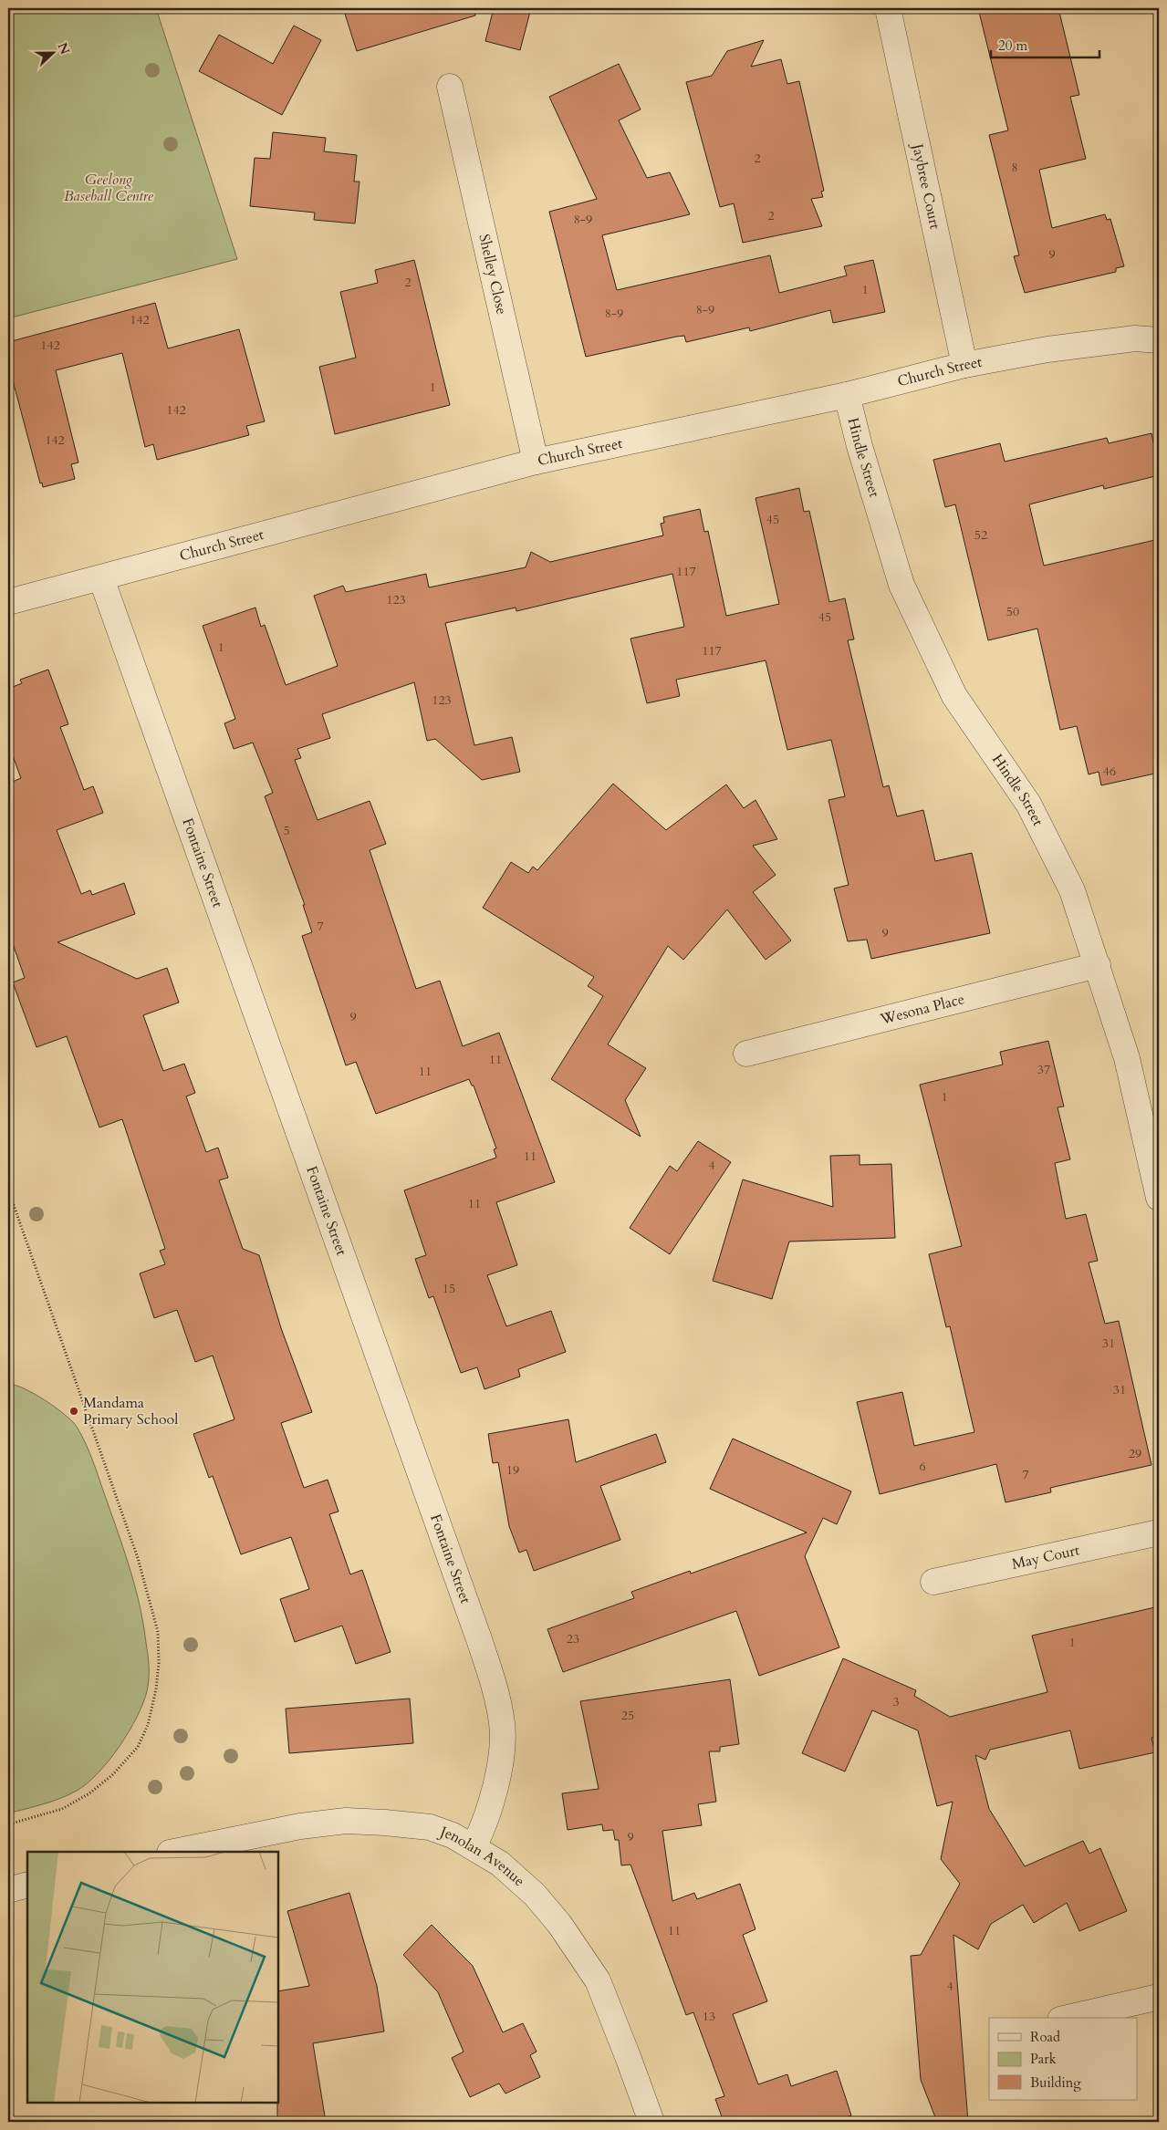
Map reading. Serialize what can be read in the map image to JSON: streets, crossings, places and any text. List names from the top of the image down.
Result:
{
  "streets": {
    "street": [
      "Jaybree Court",
      "Shelley Close",
      "Church Street",
      "Hindle Street",
      "Fontaine Street",
      "Wesona Place",
      "May Court",
      "Jenolan Avenue"
    ]
  },
  "crossings": [
    ["Jaybree Court", "Church Street"],
    ["Shelley Close", "Church Street"],
    ["Church Street", "Hindle Street"],
    ["Church Street", "Fontaine Street"],
    ["Hindle Street", "Wesona Place"],
    ["Fontaine Street", "Jenolan Avenue"]
  ],
  "parks": ["Geelong Baseball Centre"],
  "places": ["Mandama Primary School"],
  "house_numbers": [
    "2",
    "8",
    "2",
    "8-9",
    "9",
    "2",
    "1",
    "8-9",
    "8-9",
    "142",
    "142",
    "1",
    "142",
    "142",
    "45",
    "52",
    "117",
    "123",
    "50",
    "45",
    "1",
    "117",
    "123",
    "46",
    "5",
    "7",
    "9",
    "9",
    "11",
    "37",
    "11",
    "1",
    "11",
    "4",
    "11",
    "15",
    "31",
    "31",
    "29",
    "6",
    "19",
    "7",
    "23",
    "1",
    "3",
    "25",
    "9",
    "11",
    "4",
    "13"
  ],
  "legend": ["Road", "Park", "Building"],
  "scale_bar": "20 m",
  "north": "right"
}
